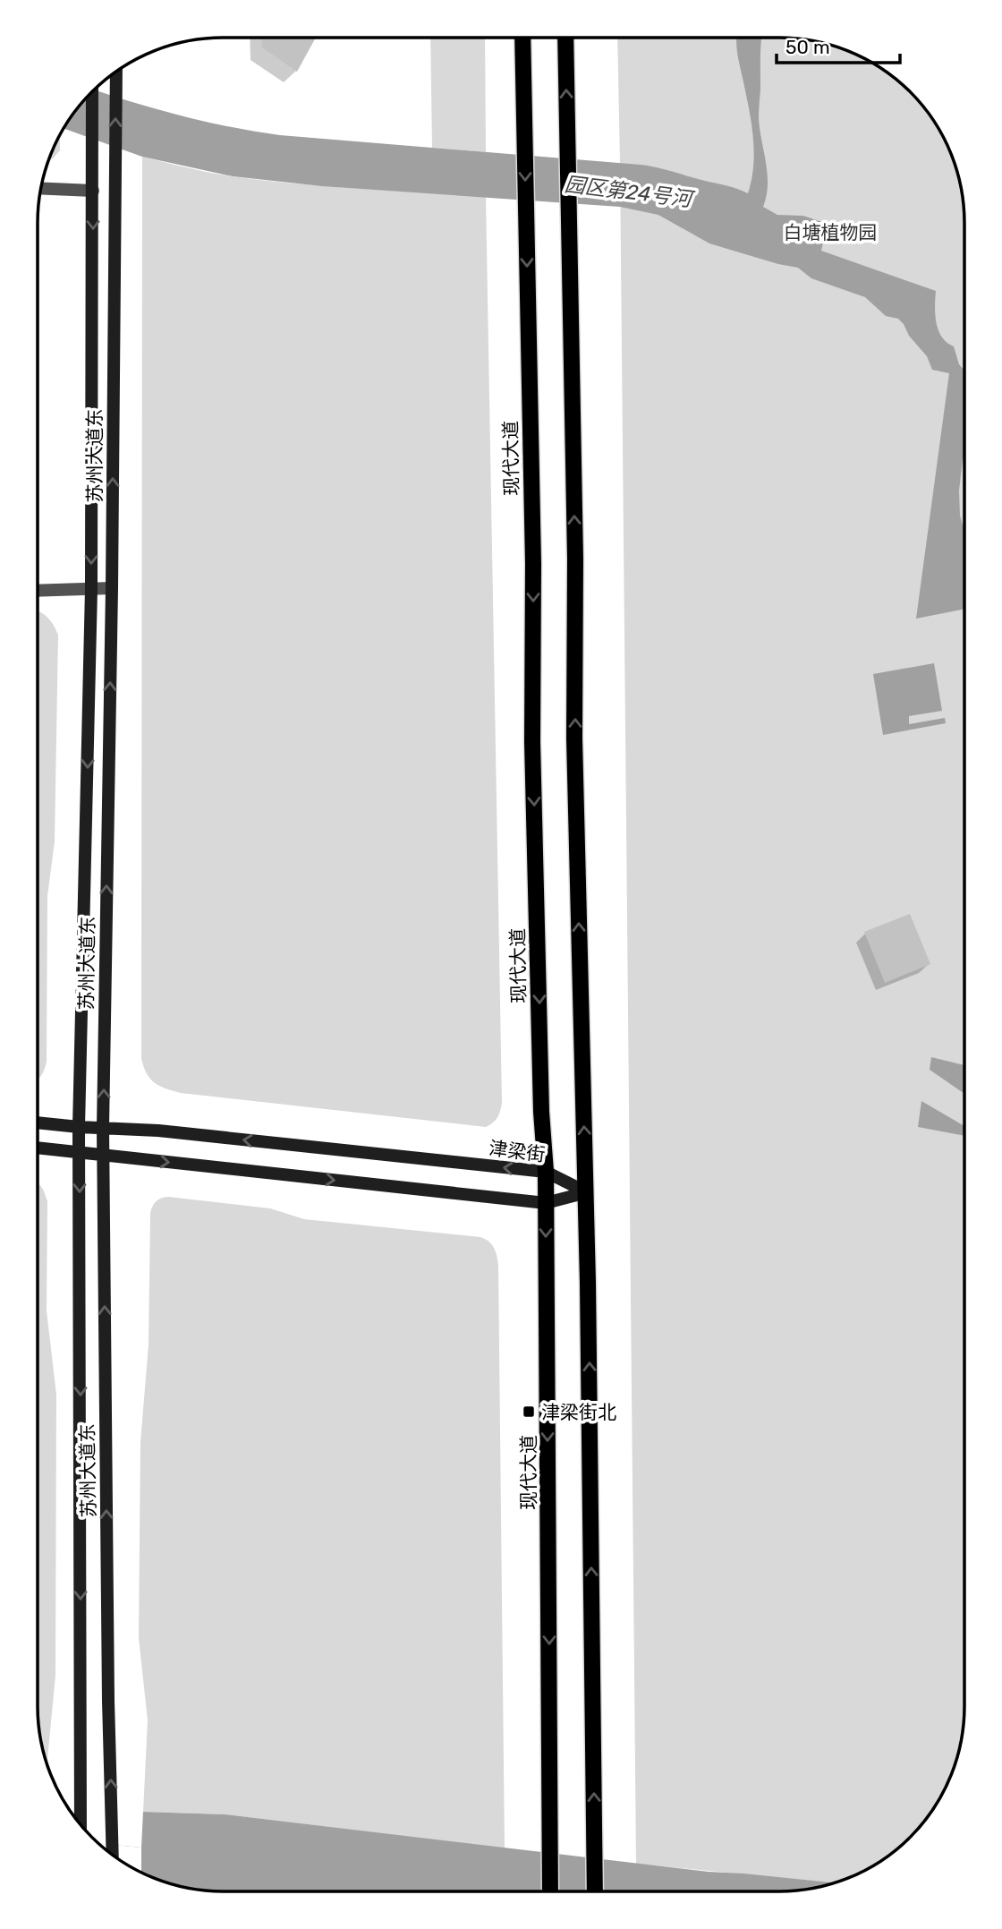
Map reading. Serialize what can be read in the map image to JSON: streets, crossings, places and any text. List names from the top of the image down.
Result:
{
  "streets": {
    "main road": ["苏州大道东", "现代大道", "津梁街"]
  },
  "crossings": [
    ["苏州大道东", "津梁街"],
    ["现代大道", "津梁街"]
  ],
  "water": ["园区第24号河"],
  "parks": ["白塘植物园"],
  "places": {
    "transit": ["津梁街北"]
  },
  "scale_bar": "50 m"
}
